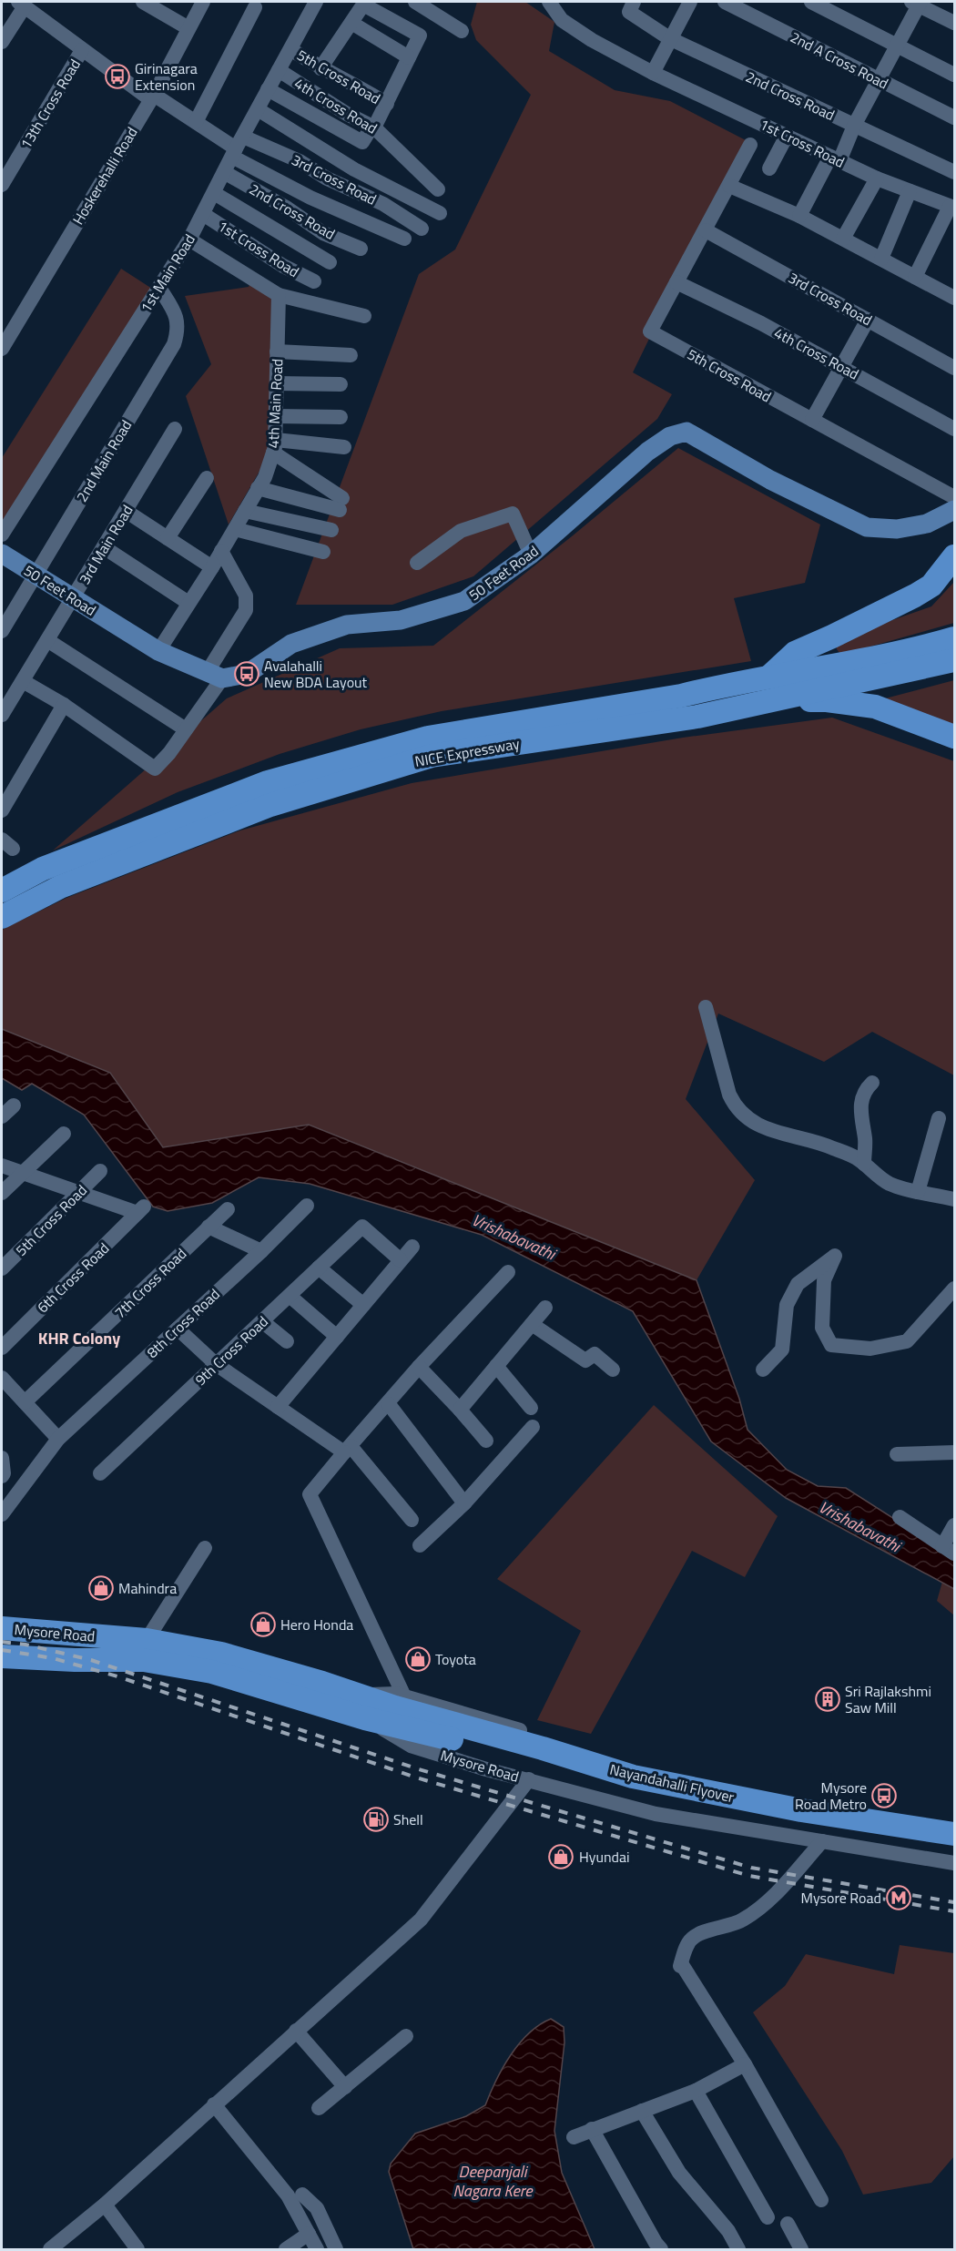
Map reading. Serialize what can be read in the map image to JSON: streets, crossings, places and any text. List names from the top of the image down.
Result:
{
  "streets": {
    "highway": ["NICE Expressway", "Mysore Road", "Nayandahalli Flyover"],
    "main road": ["50 Feet Road"],
    "street": [
      "2nd A Cross Road",
      "5th Cross Road",
      "2nd Cross Road",
      "13th Cross Road",
      "4th Cross Road",
      "1st Cross Road",
      "Hoskerehalli Road",
      "3rd Cross Road",
      "1st Main Road",
      "4th Main Road",
      "2nd Main Road",
      "3rd Main Road",
      "6th Cross Road",
      "7th Cross Road",
      "8th Cross Road",
      "9th Cross Road"
    ]
  },
  "crossings": [
    ["5th Cross Road", "4th Cross Road"],
    ["5th Cross Road", "3rd Cross Road"],
    ["5th Cross Road", "1st Main Road"],
    ["5th Cross Road", "6th Cross Road"],
    ["2nd Cross Road", "1st Main Road"],
    ["4th Cross Road", "1st Main Road"],
    ["1st Cross Road", "1st Main Road"],
    ["3rd Cross Road", "1st Main Road"],
    ["1st Main Road", "2nd Main Road"],
    ["4th Main Road", "50 Feet Road"],
    ["2nd Main Road", "50 Feet Road"],
    ["3rd Main Road", "50 Feet Road"],
    ["Mysore Road", "Nayandahalli Flyover"]
  ],
  "districts": ["KHR Colony"],
  "water": ["Vrishabavathi", "Deepanjali Nagara Kere"],
  "places": {
    "bus stop": ["Girinagara Extension", "Avalahalli New BDA Layout", "Mysore Road Metro"],
    "shop": [
      "Mahindra",
      "Hero Honda",
      "Toyota",
      "Hyundai"
    ],
    "building": ["Sri Rajlakshmi Saw Mill"],
    "fuel station": ["Shell"],
    "metro station": ["Mysore Road"]
  }
}
